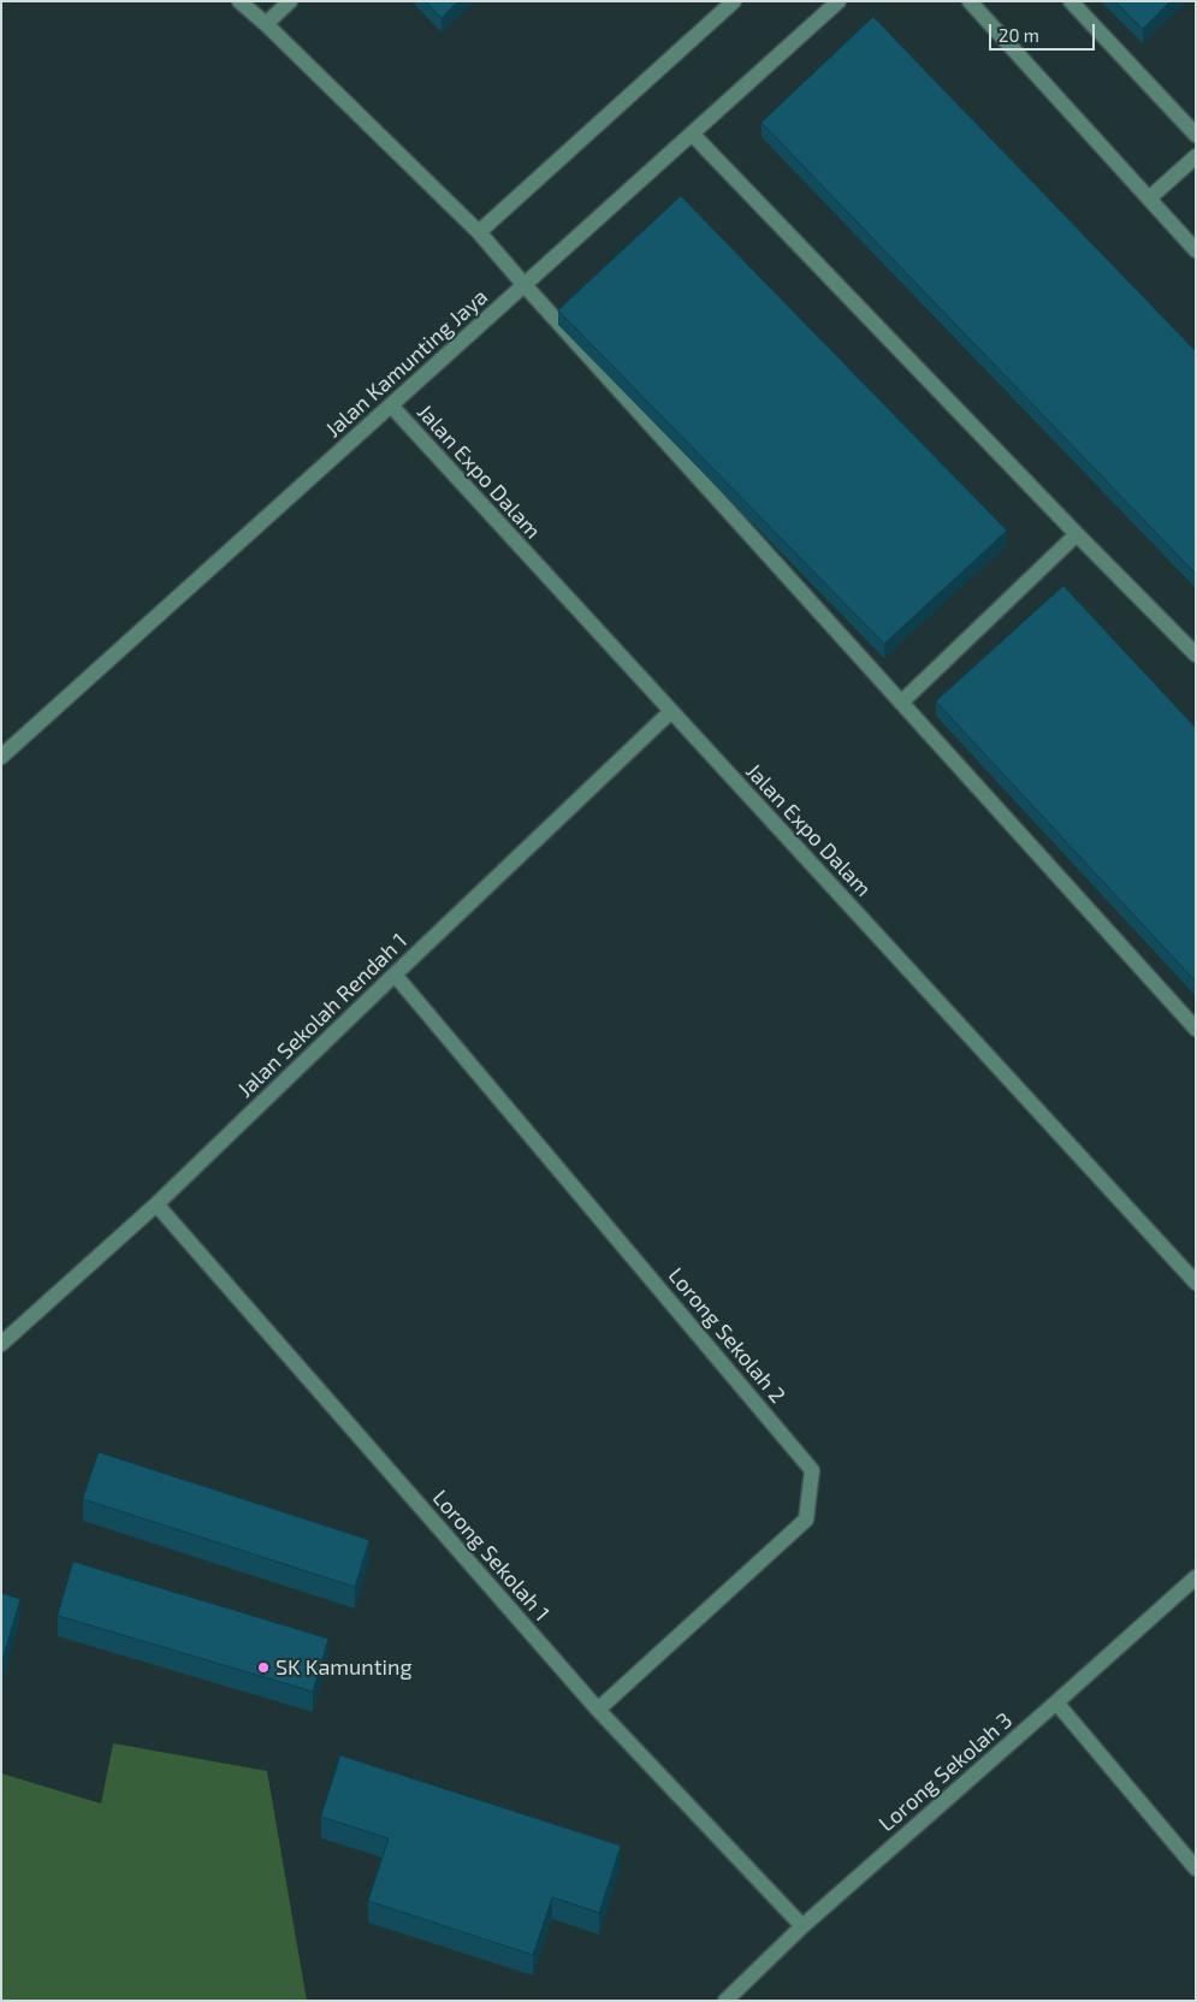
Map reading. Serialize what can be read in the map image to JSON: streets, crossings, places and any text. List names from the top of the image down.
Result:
{
  "streets": {
    "street": [
      "Jalan Kamunting Jaya",
      "Jalan Expo Dalam",
      "Jalan Sekolah Rendah 1",
      "Lorong Sekolah 2",
      "Lorong Sekolah 1",
      "Lorong Sekolah 3"
    ]
  },
  "crossings": [
    ["Jalan Kamunting Jaya", "Jalan Expo Dalam"],
    ["Jalan Expo Dalam", "Jalan Sekolah Rendah 1"],
    ["Jalan Sekolah Rendah 1", "Lorong Sekolah 2"],
    ["Jalan Sekolah Rendah 1", "Lorong Sekolah 1"],
    ["Lorong Sekolah 2", "Lorong Sekolah 1"],
    ["Lorong Sekolah 1", "Lorong Sekolah 3"]
  ],
  "places": ["SK Kamunting"],
  "scale_bar": "20 m"
}
